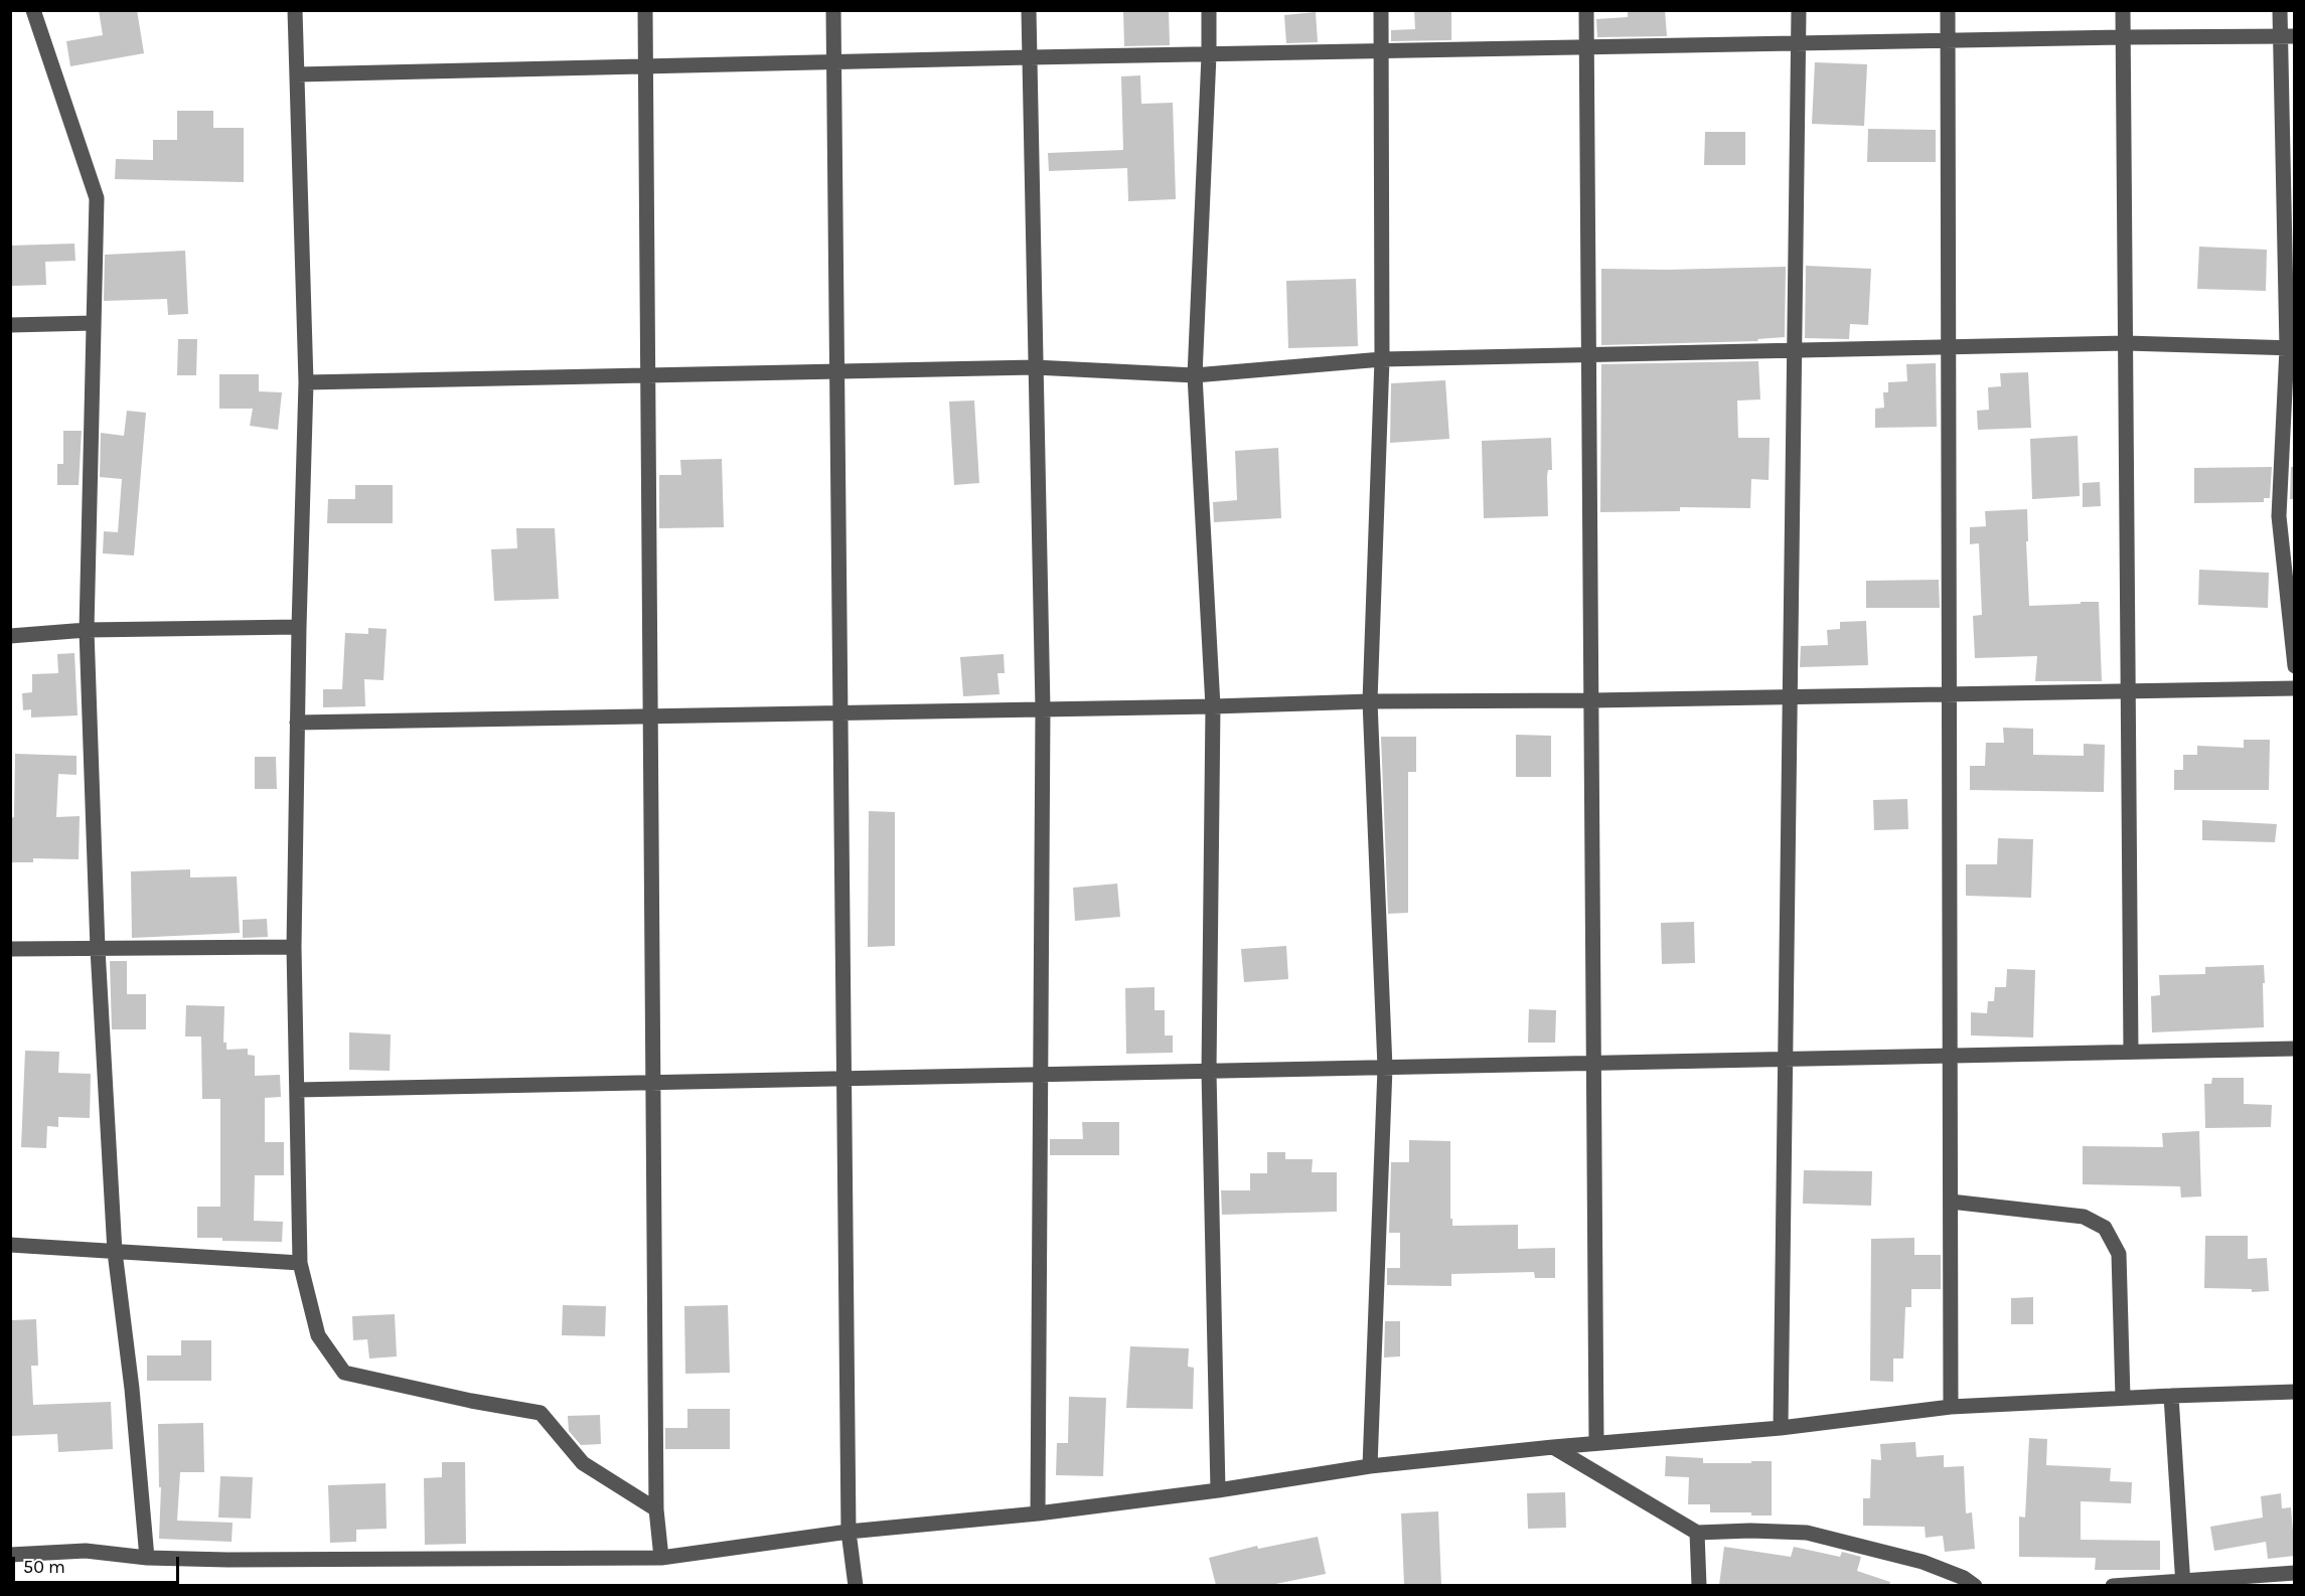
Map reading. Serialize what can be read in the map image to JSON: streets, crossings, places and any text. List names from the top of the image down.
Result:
{
  "scale_bar": "50 m"
}
